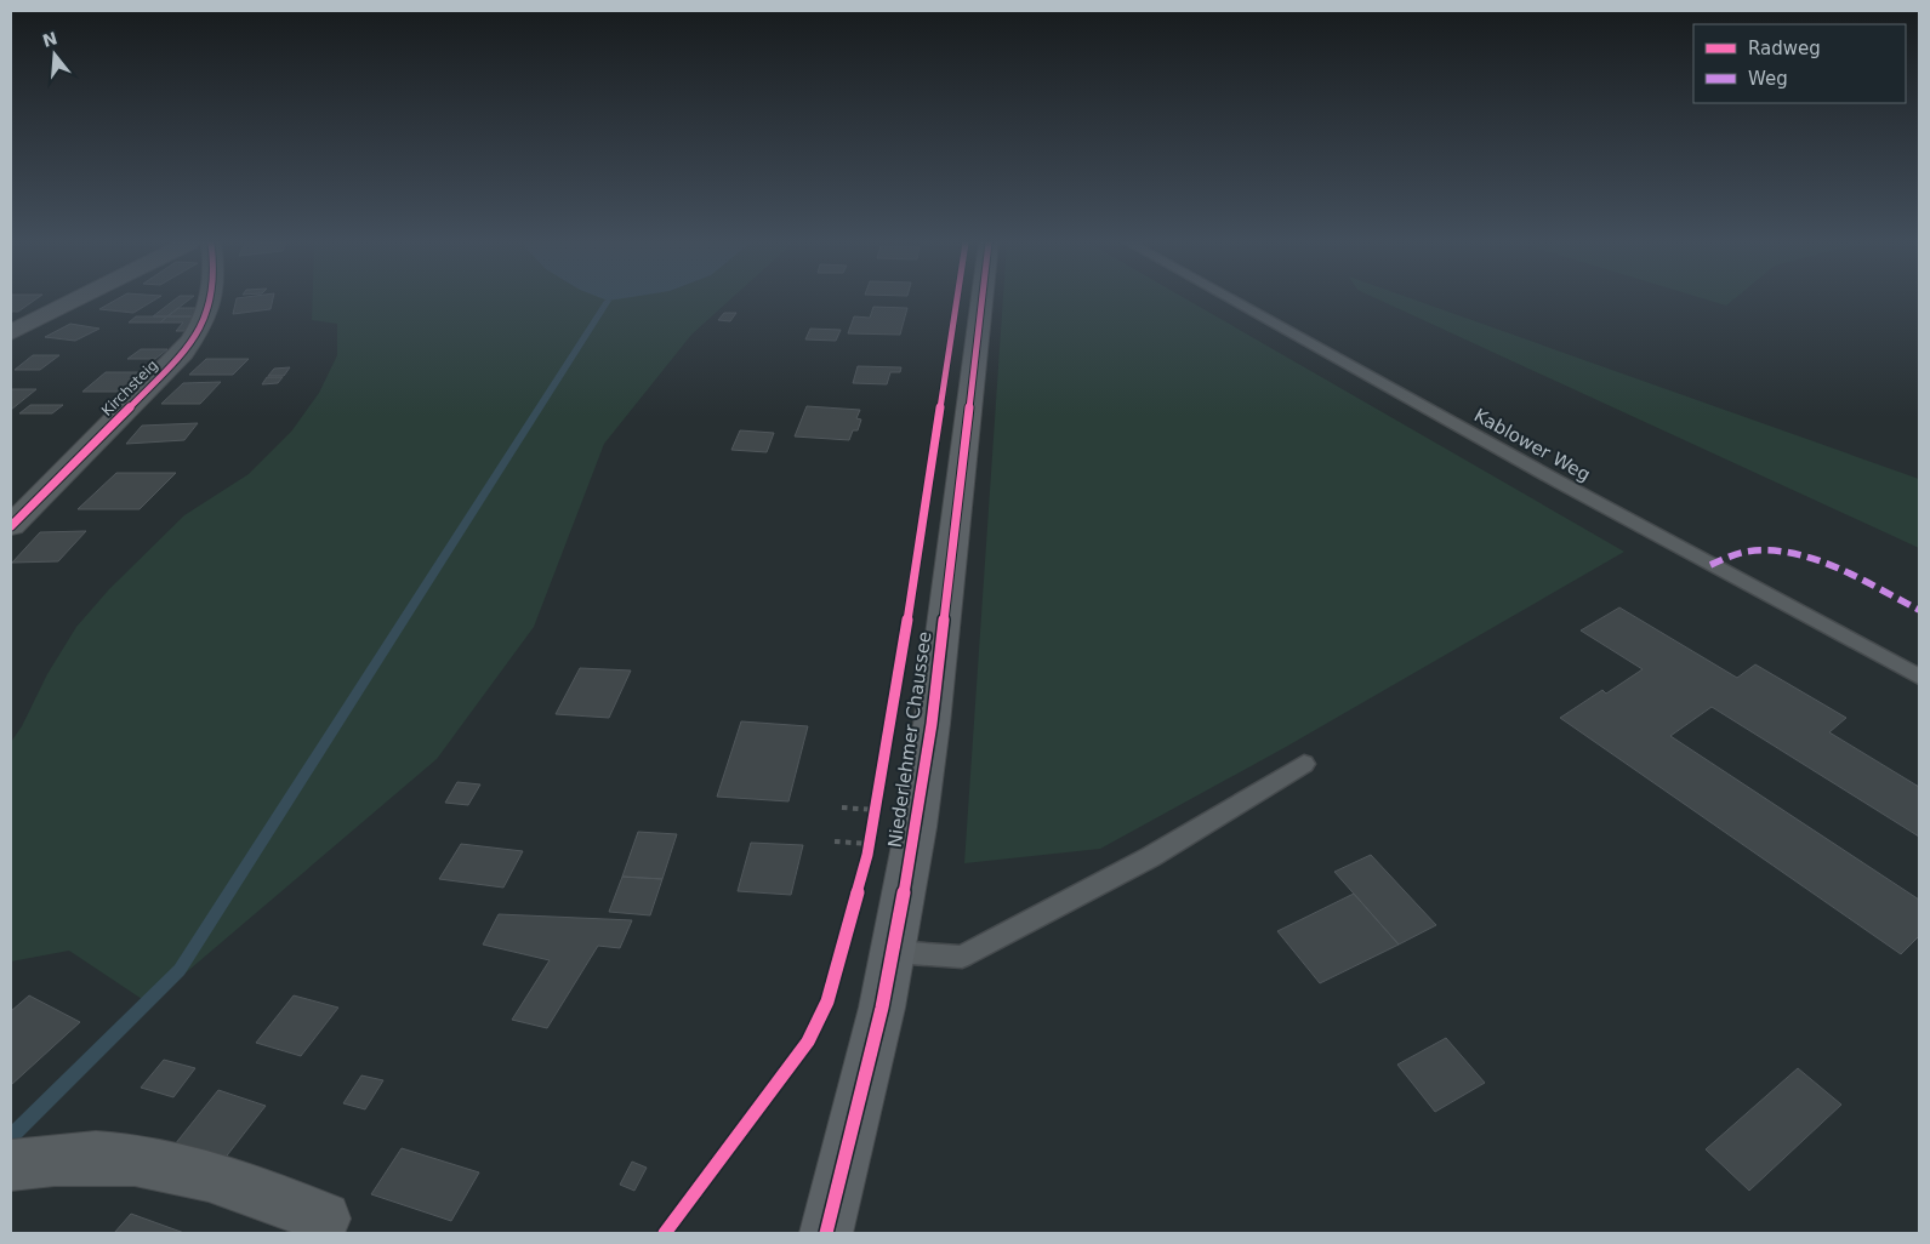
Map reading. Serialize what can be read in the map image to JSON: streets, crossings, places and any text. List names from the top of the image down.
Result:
{
  "streets": {
    "main road": ["Niederlehmer Chaussee"],
    "street": ["Kirchsteig"],
    "lane": ["Kablower Weg"]
  },
  "legend": ["Radweg", "Weg"],
  "north": "top"
}
